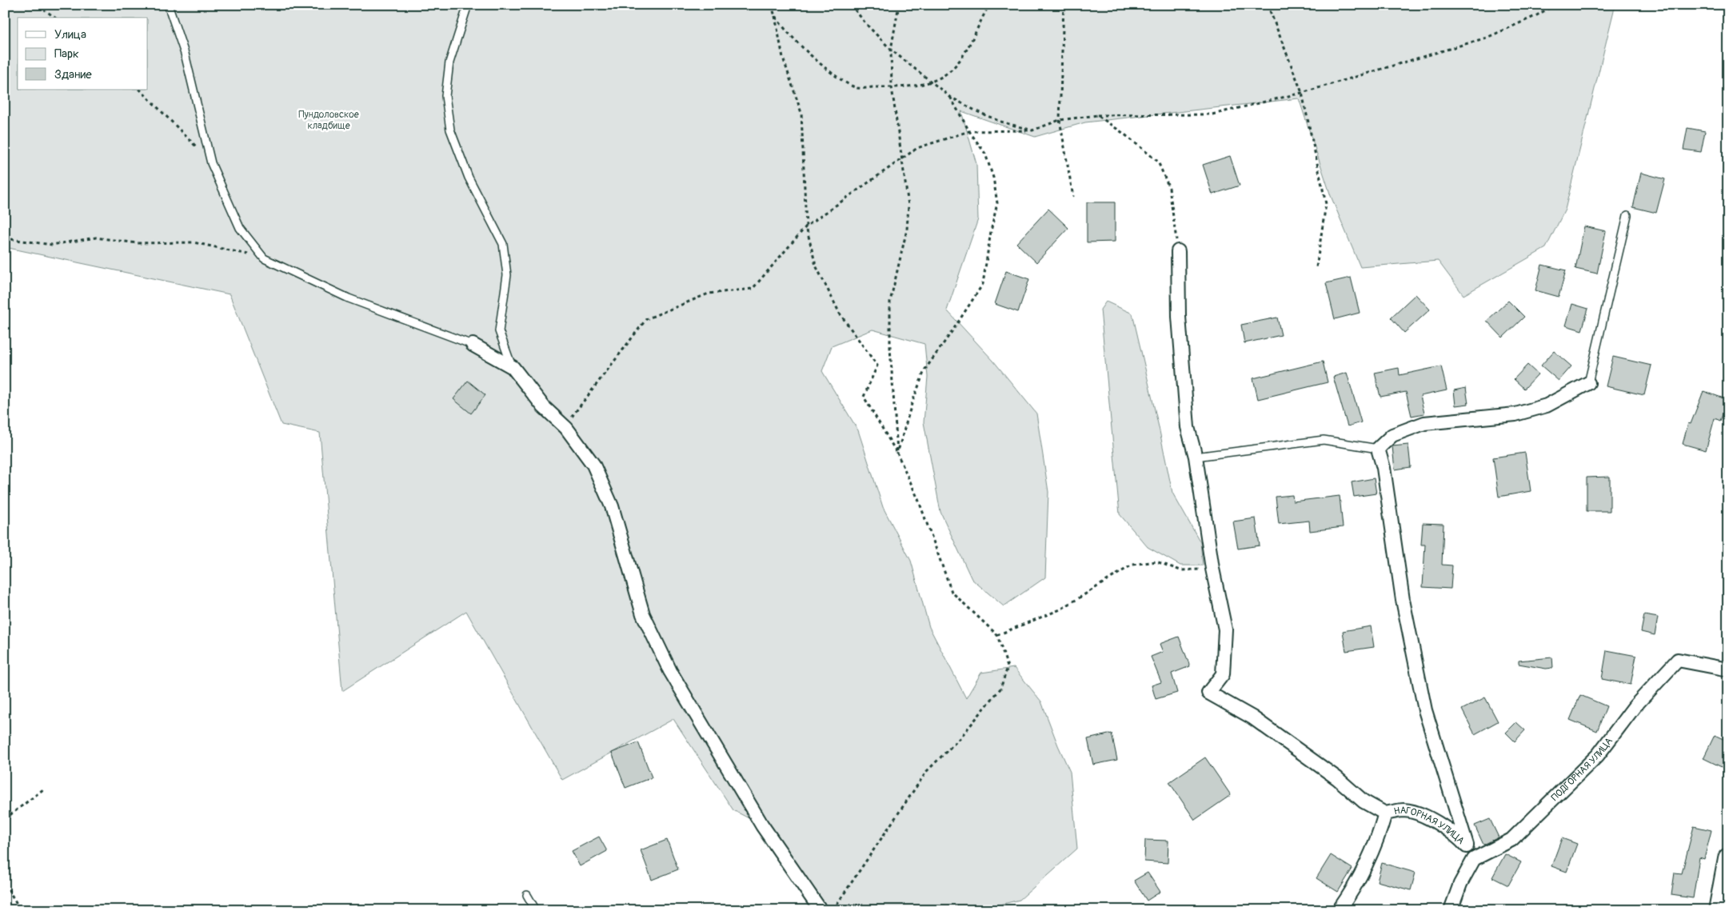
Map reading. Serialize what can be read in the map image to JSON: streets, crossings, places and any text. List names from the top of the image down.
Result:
{
  "streets": {
    "street": ["ПОДГОРНАЯ УЛИЦА", "НАГОРНАЯ УЛИЦА"]
  },
  "crossings": [
    ["ПОДГОРНАЯ УЛИЦА", "НАГОРНАЯ УЛИЦА"]
  ],
  "parks": ["Пундоловское кладбище"],
  "legend": ["Улица", "Парк", "Здание"]
}
